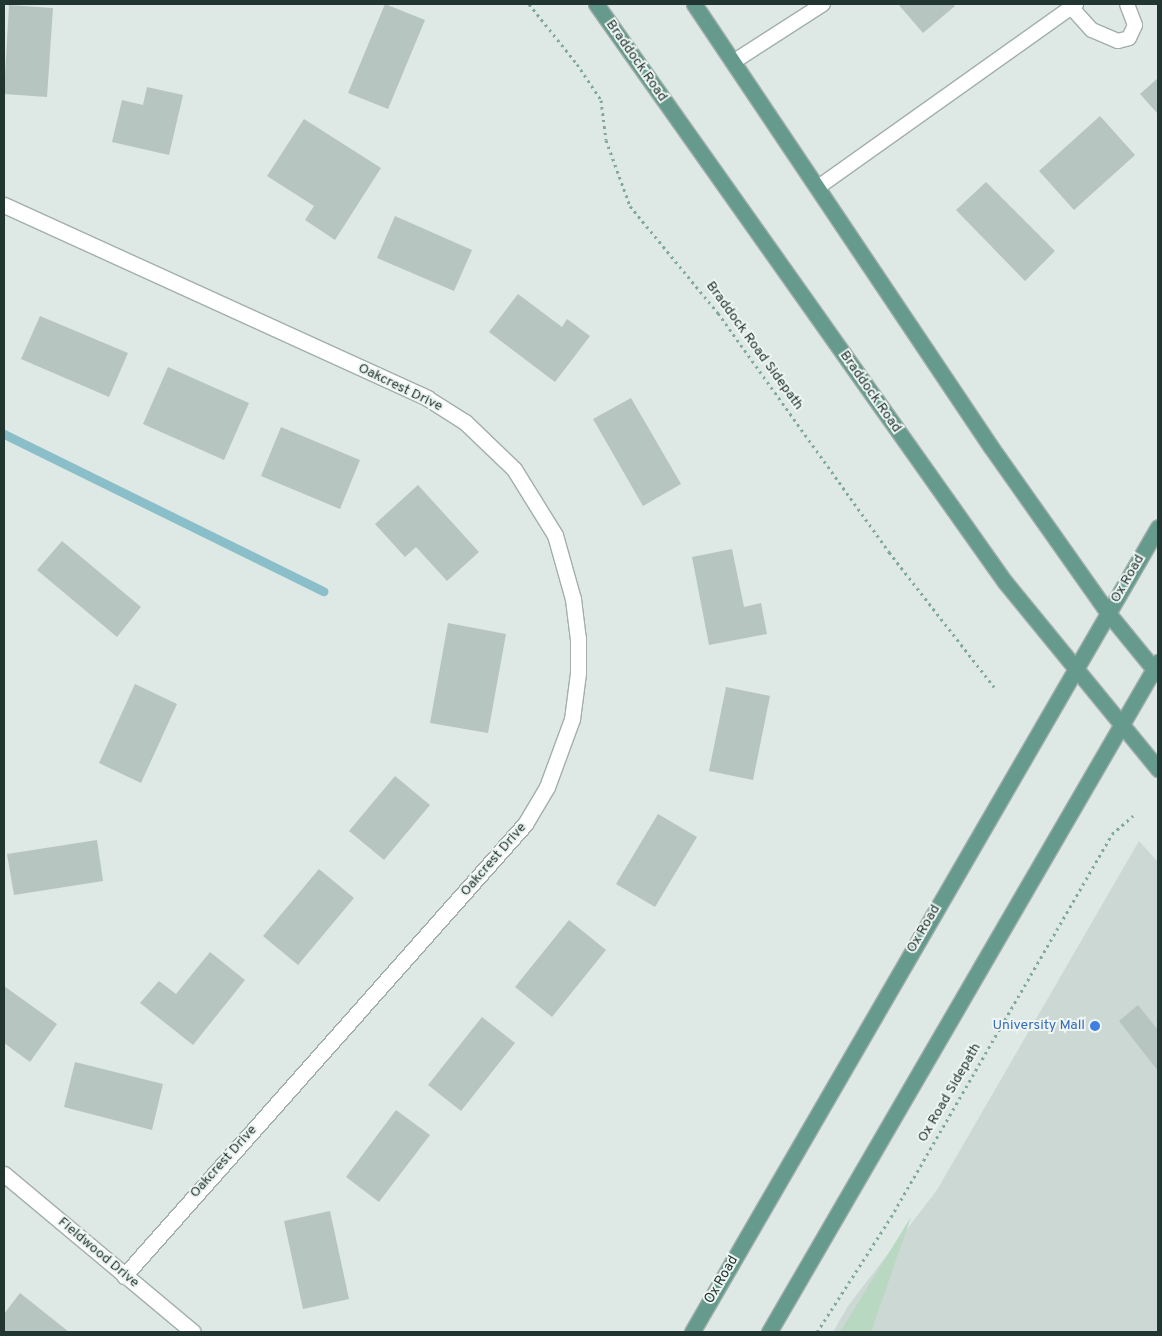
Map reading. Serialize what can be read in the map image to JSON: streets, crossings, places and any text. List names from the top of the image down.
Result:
{
  "streets": {
    "main road": ["Braddock Road", "Ox Road"],
    "street": ["Oakcrest Drive", "Fieldwood Drive"],
    "path": ["Braddock Road Sidepath", "Ox Road Sidepath"]
  },
  "crossings": [
    ["Braddock Road", "Ox Road"],
    ["Oakcrest Drive", "Fieldwood Drive"]
  ],
  "places": ["University Mall"]
}
